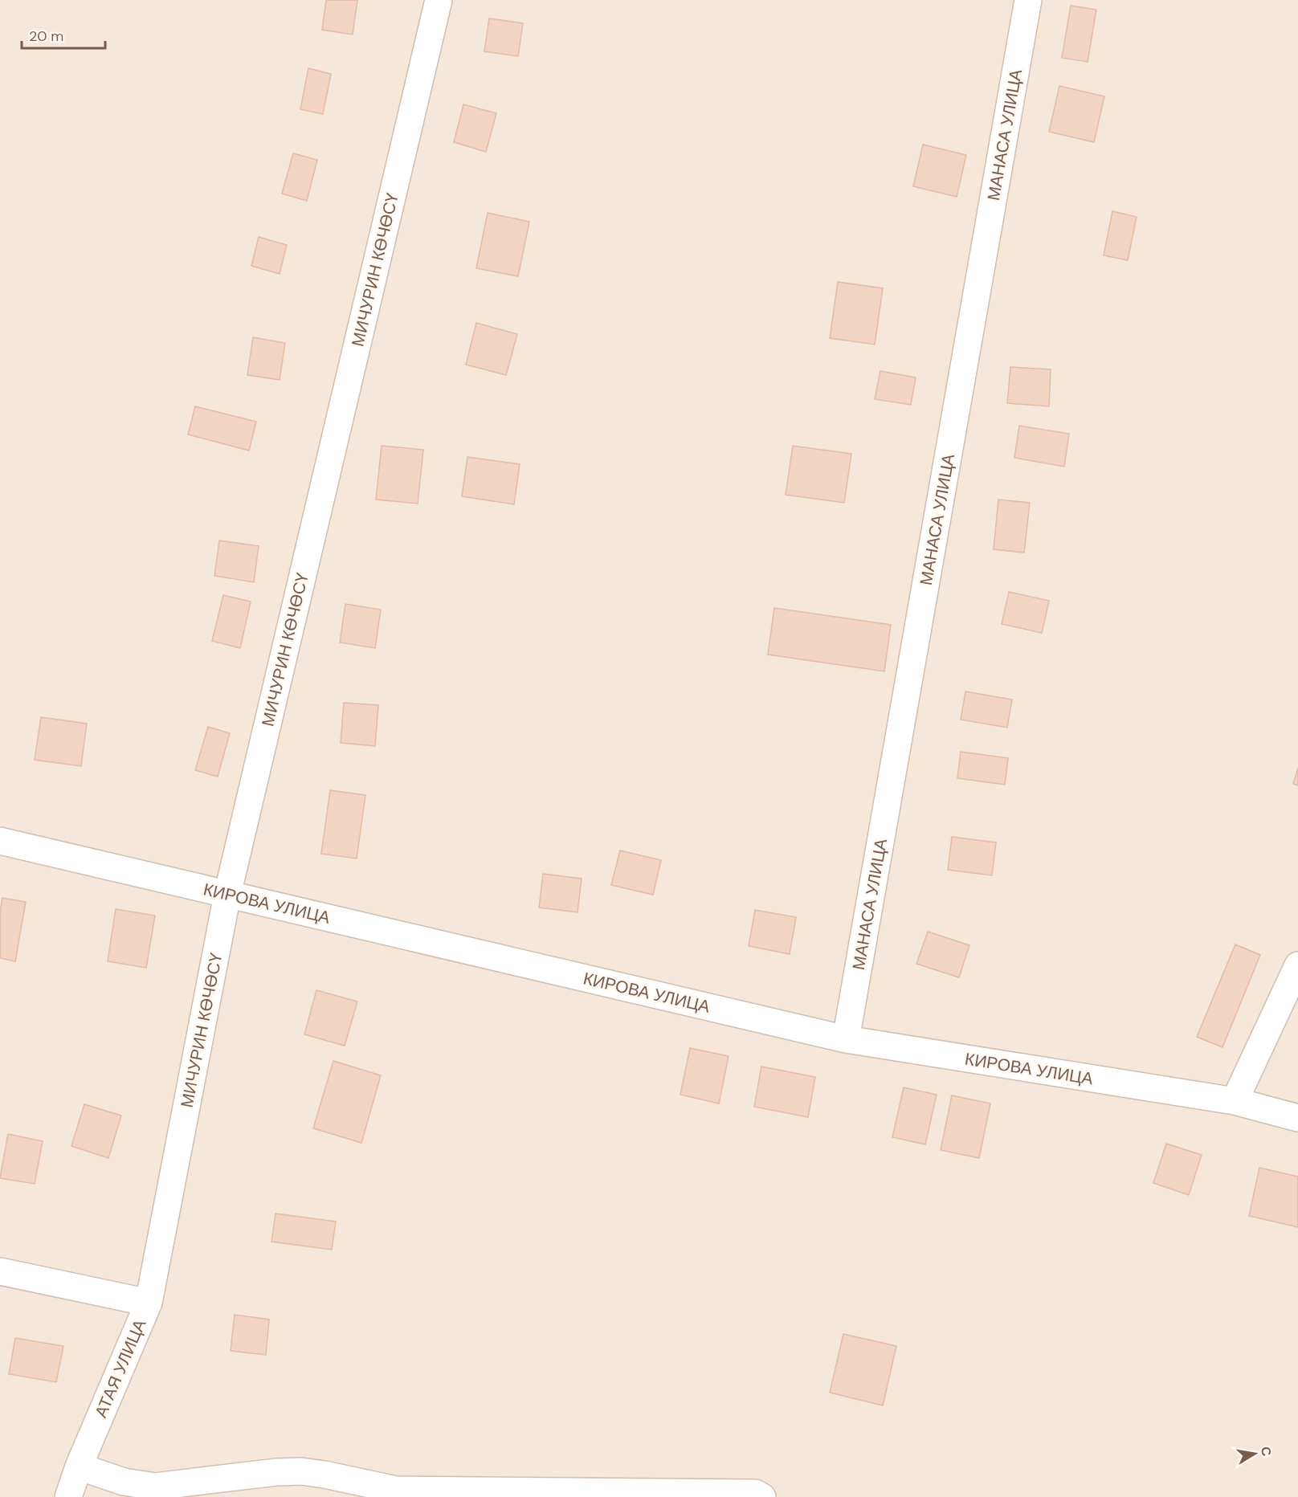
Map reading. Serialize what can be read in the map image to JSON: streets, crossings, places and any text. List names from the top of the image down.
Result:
{
  "streets": {
    "street": [
      "МАНАСА УЛИЦА",
      "МИЧУРИН КӨЧӨСҮ",
      "КИРОВА УЛИЦА",
      "АТАЯ УЛИЦА"
    ]
  },
  "crossings": [
    ["МАНАСА УЛИЦА", "КИРОВА УЛИЦА"],
    ["МИЧУРИН КӨЧӨСҮ", "КИРОВА УЛИЦА"],
    ["МИЧУРИН КӨЧӨСҮ", "АТАЯ УЛИЦА"]
  ],
  "scale_bar": "20 m",
  "north": "right"
}
